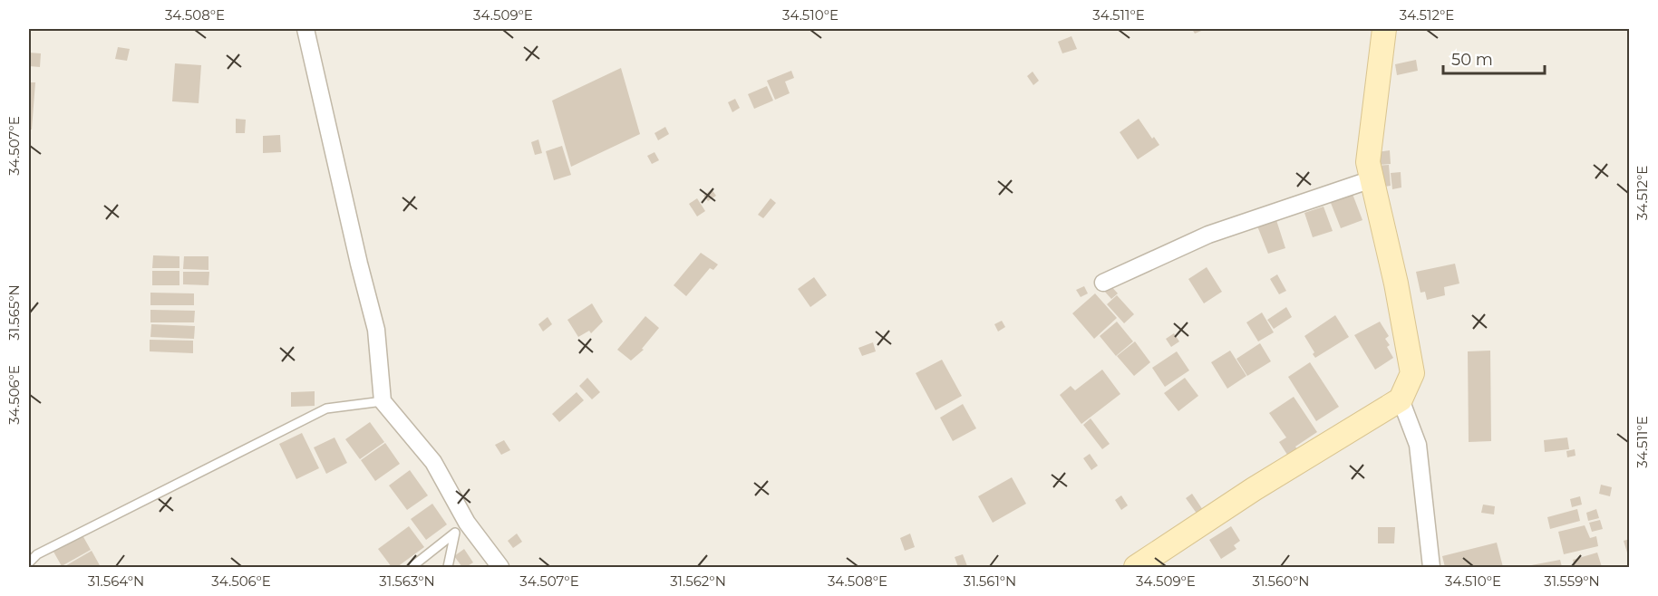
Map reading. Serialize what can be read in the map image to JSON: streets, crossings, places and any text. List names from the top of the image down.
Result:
{
  "scale_bar": "50 m",
  "coordinates": [
    "34.508°E",
    "34.509°E",
    "34.510°E",
    "34.511°E",
    "34.512°E",
    "34.507°E",
    "31.565°N",
    "34.506°E",
    "31.564°N",
    "31.563°N",
    "31.562°N",
    "31.561°N",
    "31.560°N",
    "31.559°N"
  ]
}
